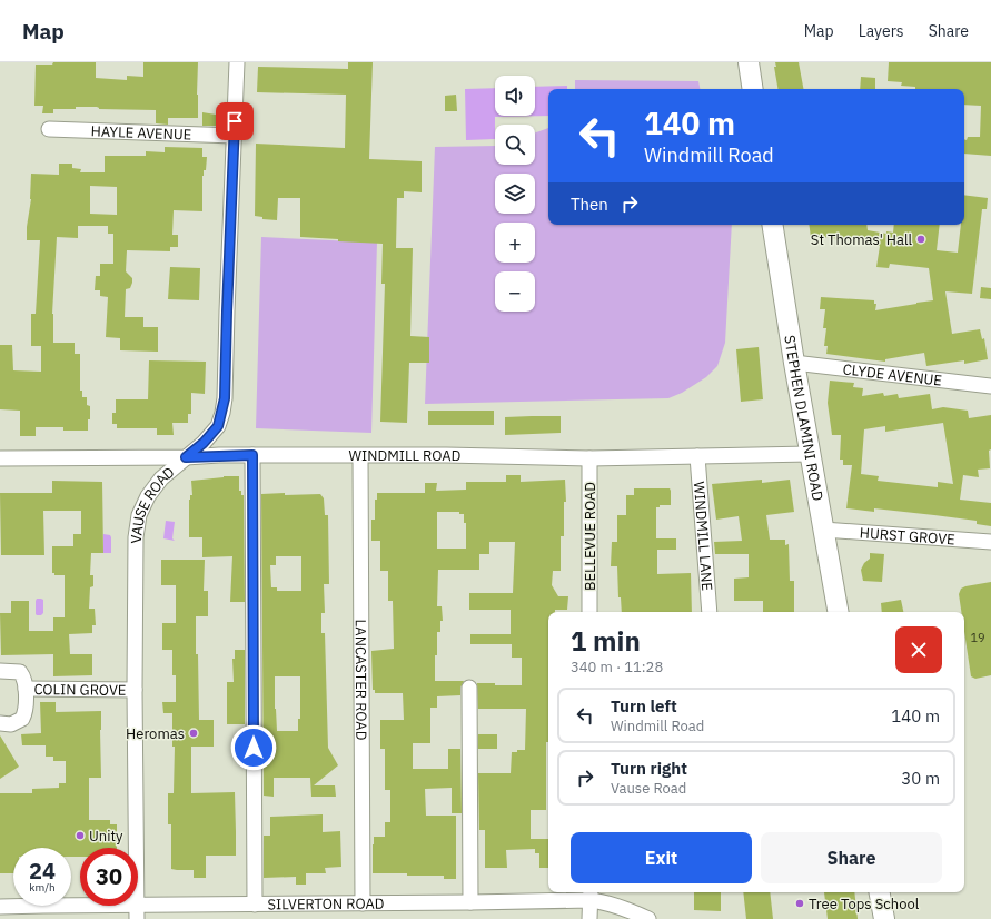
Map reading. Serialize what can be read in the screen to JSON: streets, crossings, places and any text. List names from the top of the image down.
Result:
{
  "streets": {
    "main road": ["STEPHEN DLAMINI ROAD"],
    "street": [
      "HAYLE AVENUE",
      "CLYDE AVENUE",
      "WINDMILL ROAD",
      "VAUSE ROAD",
      "BELLEVUE ROAD",
      "WINDMILL LANE",
      "HURST GROVE",
      "LANCASTER ROAD",
      "COLIN GROVE",
      "SILVERTON ROAD"
    ]
  },
  "crossings": [
    ["HAYLE AVENUE", "VAUSE ROAD"],
    ["CLYDE AVENUE", "STEPHEN DLAMINI ROAD"],
    ["STEPHEN DLAMINI ROAD", "WINDMILL ROAD"],
    ["STEPHEN DLAMINI ROAD", "HURST GROVE"],
    ["WINDMILL ROAD", "VAUSE ROAD"],
    ["WINDMILL ROAD", "BELLEVUE ROAD"],
    ["WINDMILL ROAD", "WINDMILL LANE"],
    ["WINDMILL ROAD", "LANCASTER ROAD"],
    ["VAUSE ROAD", "COLIN GROVE"],
    ["VAUSE ROAD", "SILVERTON ROAD"],
    ["LANCASTER ROAD", "SILVERTON ROAD"]
  ],
  "places": [
    "St Thomas' Hall",
    "Heromas",
    "Unity",
    "Tree Tops School"
  ],
  "house_numbers": ["19"],
  "page": {
    "header": "Map",
    "nav": ["Map", "Layers", "Share"],
    "map_buttons": ["+", "−"],
    "turn": ["140 m", "Windmill Road"],
    "then": "Then",
    "heading": ["1 min", "340 m · 11:28"],
    "list": [
      {
        "name": "Turn left",
        "note": "Windmill Road",
        "value": "140 m"
      },
      {
        "name": "Turn right",
        "note": "Vause Road",
        "value": "30 m"
      }
    ],
    "buttons": ["Exit", "Share"],
    "speed": "24 km/h",
    "limit": "30"
  }
}
